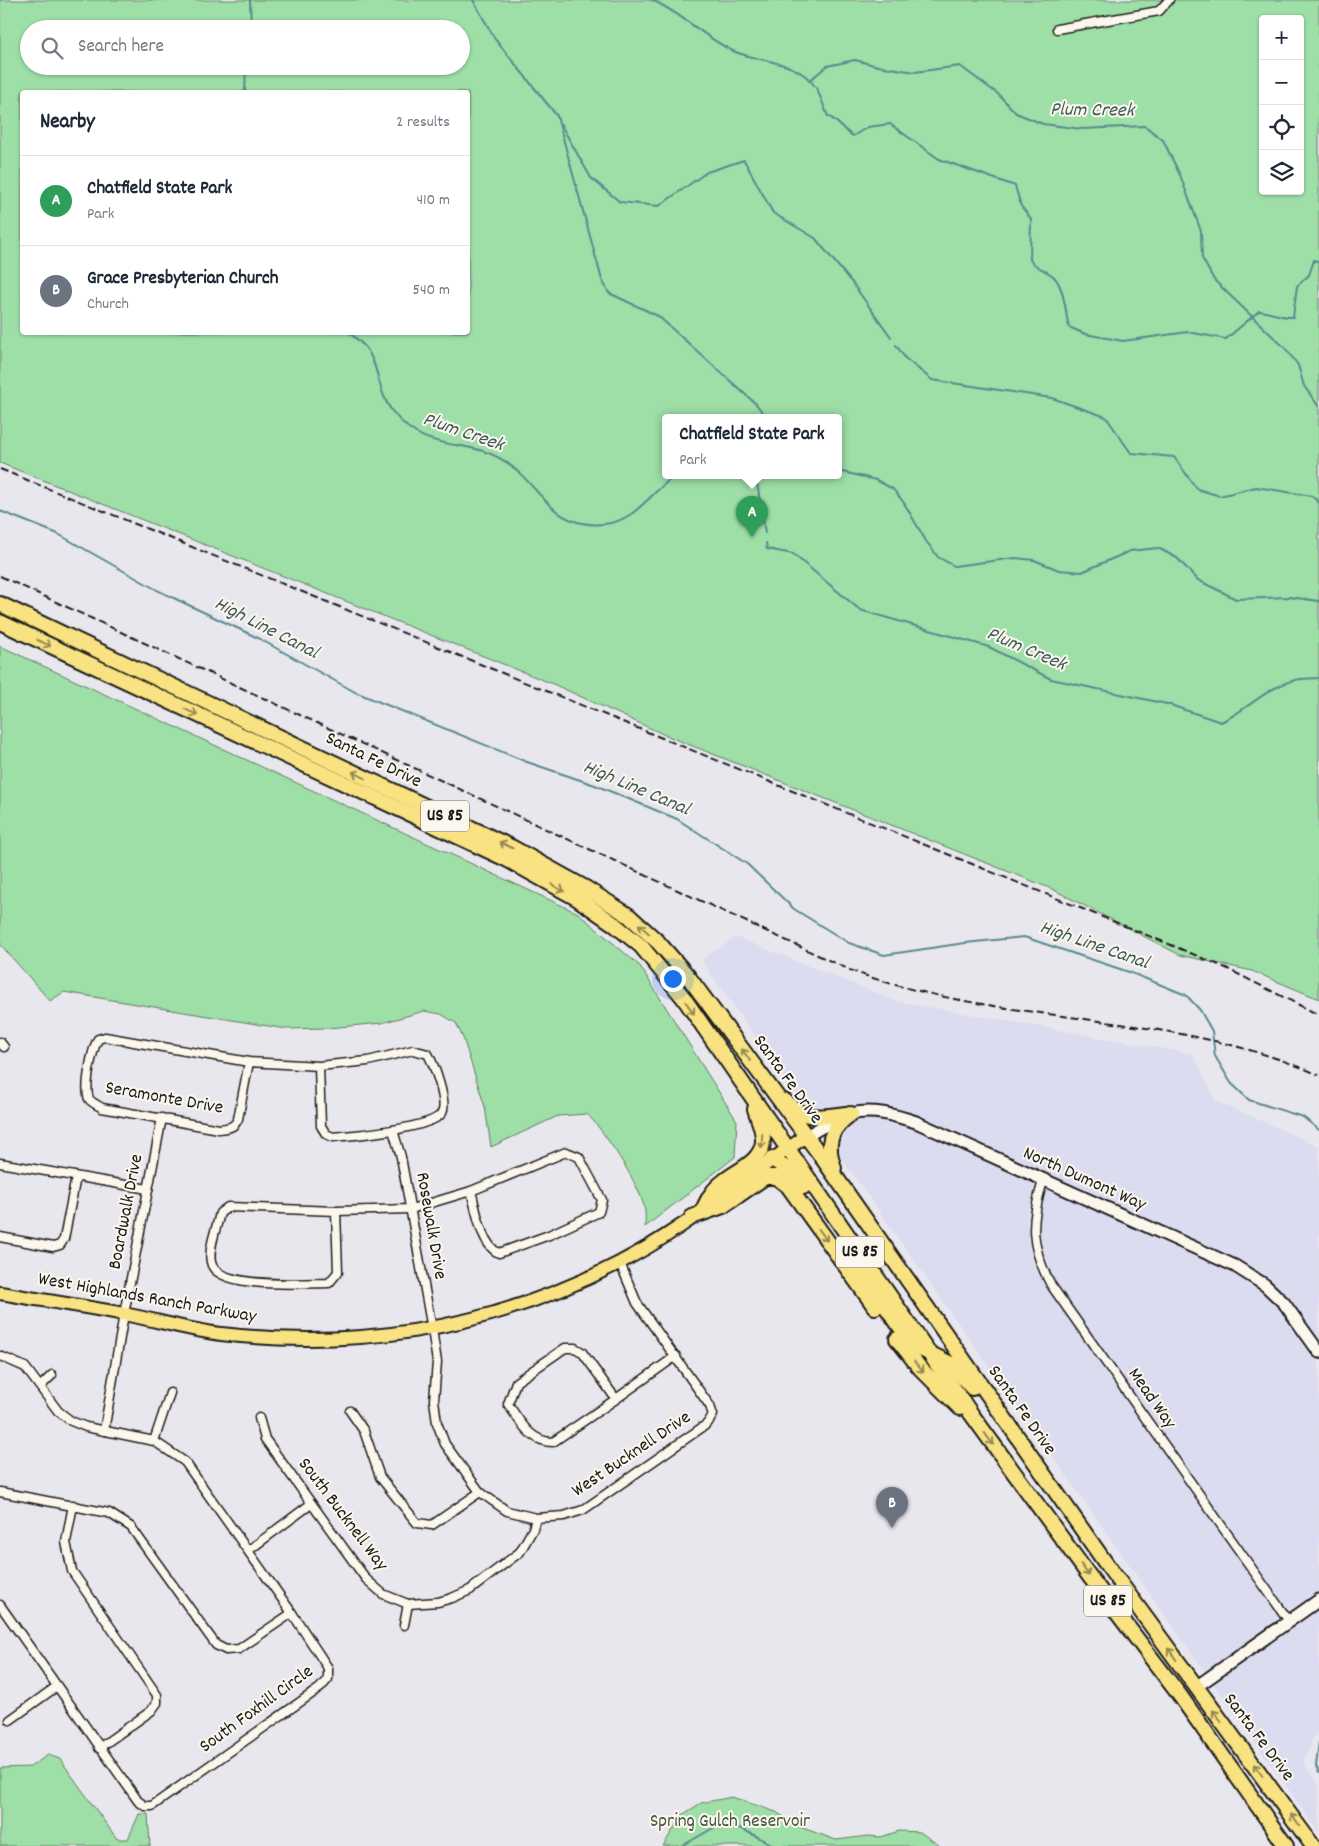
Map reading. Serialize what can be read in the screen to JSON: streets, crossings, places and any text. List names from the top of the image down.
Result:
{
  "streets": {
    "highway": ["Santa Fe Drive", "US 85"],
    "main road": ["West Highlands Ranch Parkway"],
    "street": [
      "Seramonte Drive",
      "North Dumont Way",
      "Boardwalk Drive",
      "Rosewalk Drive",
      "Mead Way",
      "West Bucknell Drive",
      "South Bucknell Way",
      "South Foxhill Circle"
    ]
  },
  "crossings": [
    ["Santa Fe Drive", "North Dumont Way"],
    ["Santa Fe Drive", "West Highlands Ranch Parkway"],
    ["Seramonte Drive", "Boardwalk Drive"],
    ["Seramonte Drive", "Rosewalk Drive"],
    ["North Dumont Way", "West Highlands Ranch Parkway"],
    ["North Dumont Way", "Mead Way"],
    ["Boardwalk Drive", "West Highlands Ranch Parkway"],
    ["Boardwalk Drive", "South Foxhill Circle"],
    ["Rosewalk Drive", "West Highlands Ranch Parkway"],
    ["Rosewalk Drive", "West Bucknell Drive"],
    ["West Highlands Ranch Parkway", "West Bucknell Drive"],
    ["West Bucknell Drive", "South Bucknell Way"]
  ],
  "water": ["Plum Creek", "High Line Canal"],
  "parks": ["Spring Gulch Reservoir"],
  "page": {
    "map_buttons": ["+", "−"],
    "search": "Search here",
    "heading": ["Nearby", "2 results"],
    "list": [
      {
        "mark": "A",
        "name": "Chatfield State Park",
        "note": "Park",
        "value": "410 m"
      },
      {
        "mark": "B",
        "name": "Grace Presbyterian Church",
        "note": "Church",
        "value": "540 m"
      }
    ],
    "popup": ["Chatfield State Park", "Park"],
    "pins": ["A", "B"]
  }
}
